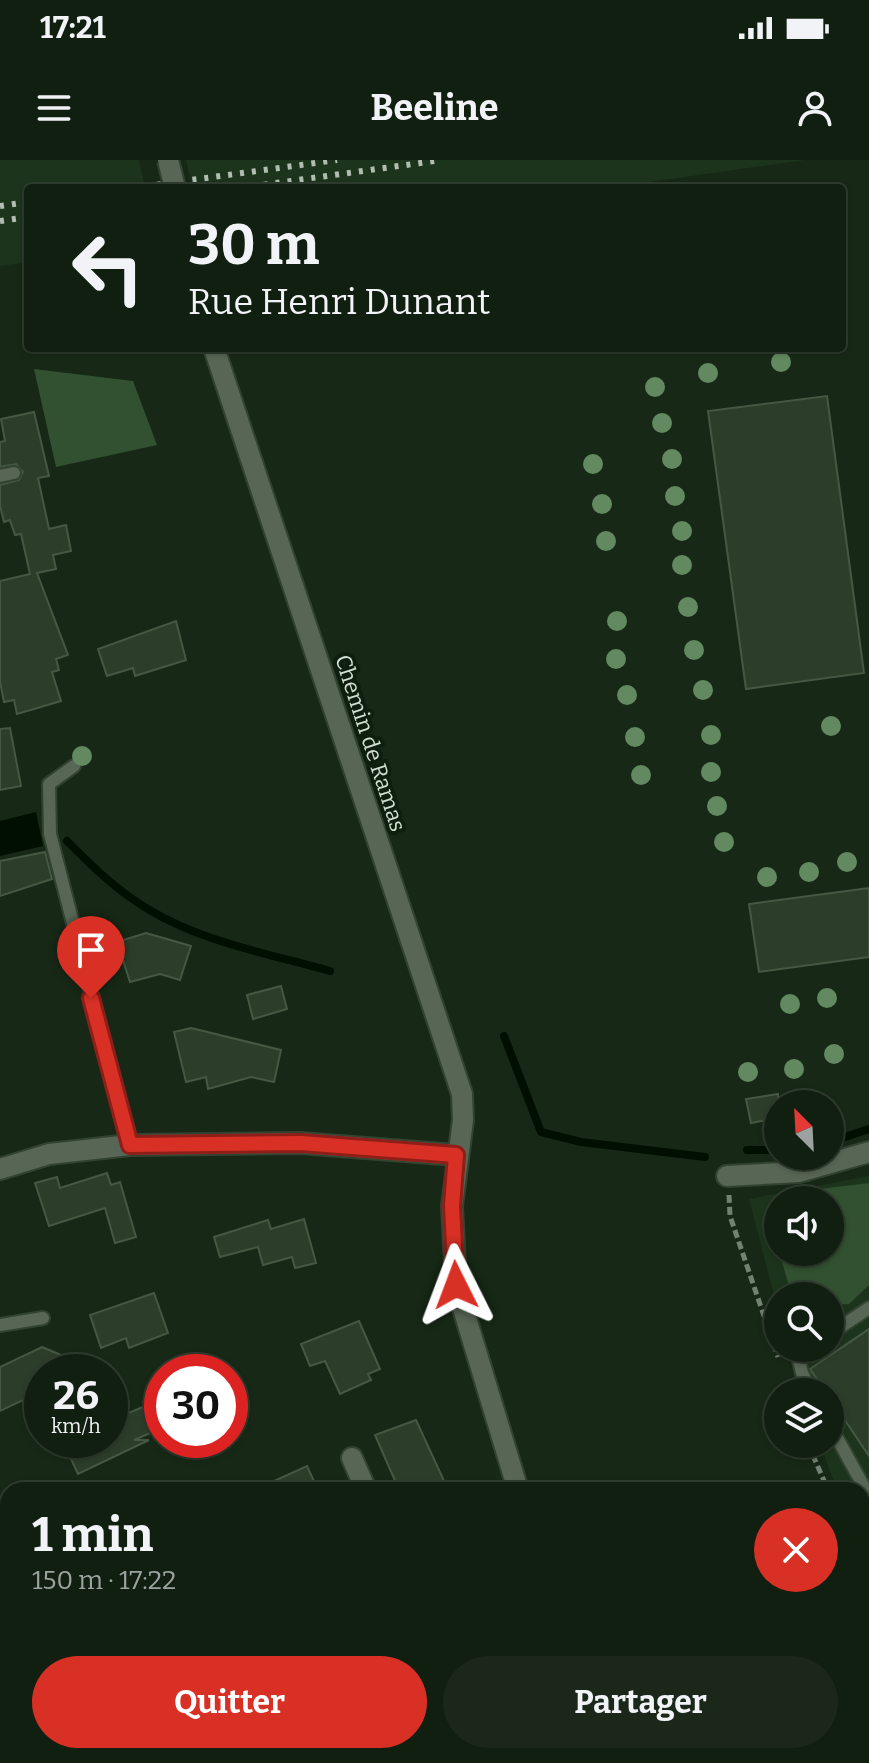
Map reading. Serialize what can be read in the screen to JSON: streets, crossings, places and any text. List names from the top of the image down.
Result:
{
  "streets": {
    "street": ["Chemin de Ramas"]
  },
  "north": "top left",
  "page": {
    "status": "17:21",
    "header": "Beeline",
    "turn": ["30 m", "Rue Henri Dunant"],
    "speed": "26 km/h",
    "limit": "30",
    "heading": ["1 min", "150 m · 17:22"],
    "buttons": ["Quitter", "Partager"]
  }
}
